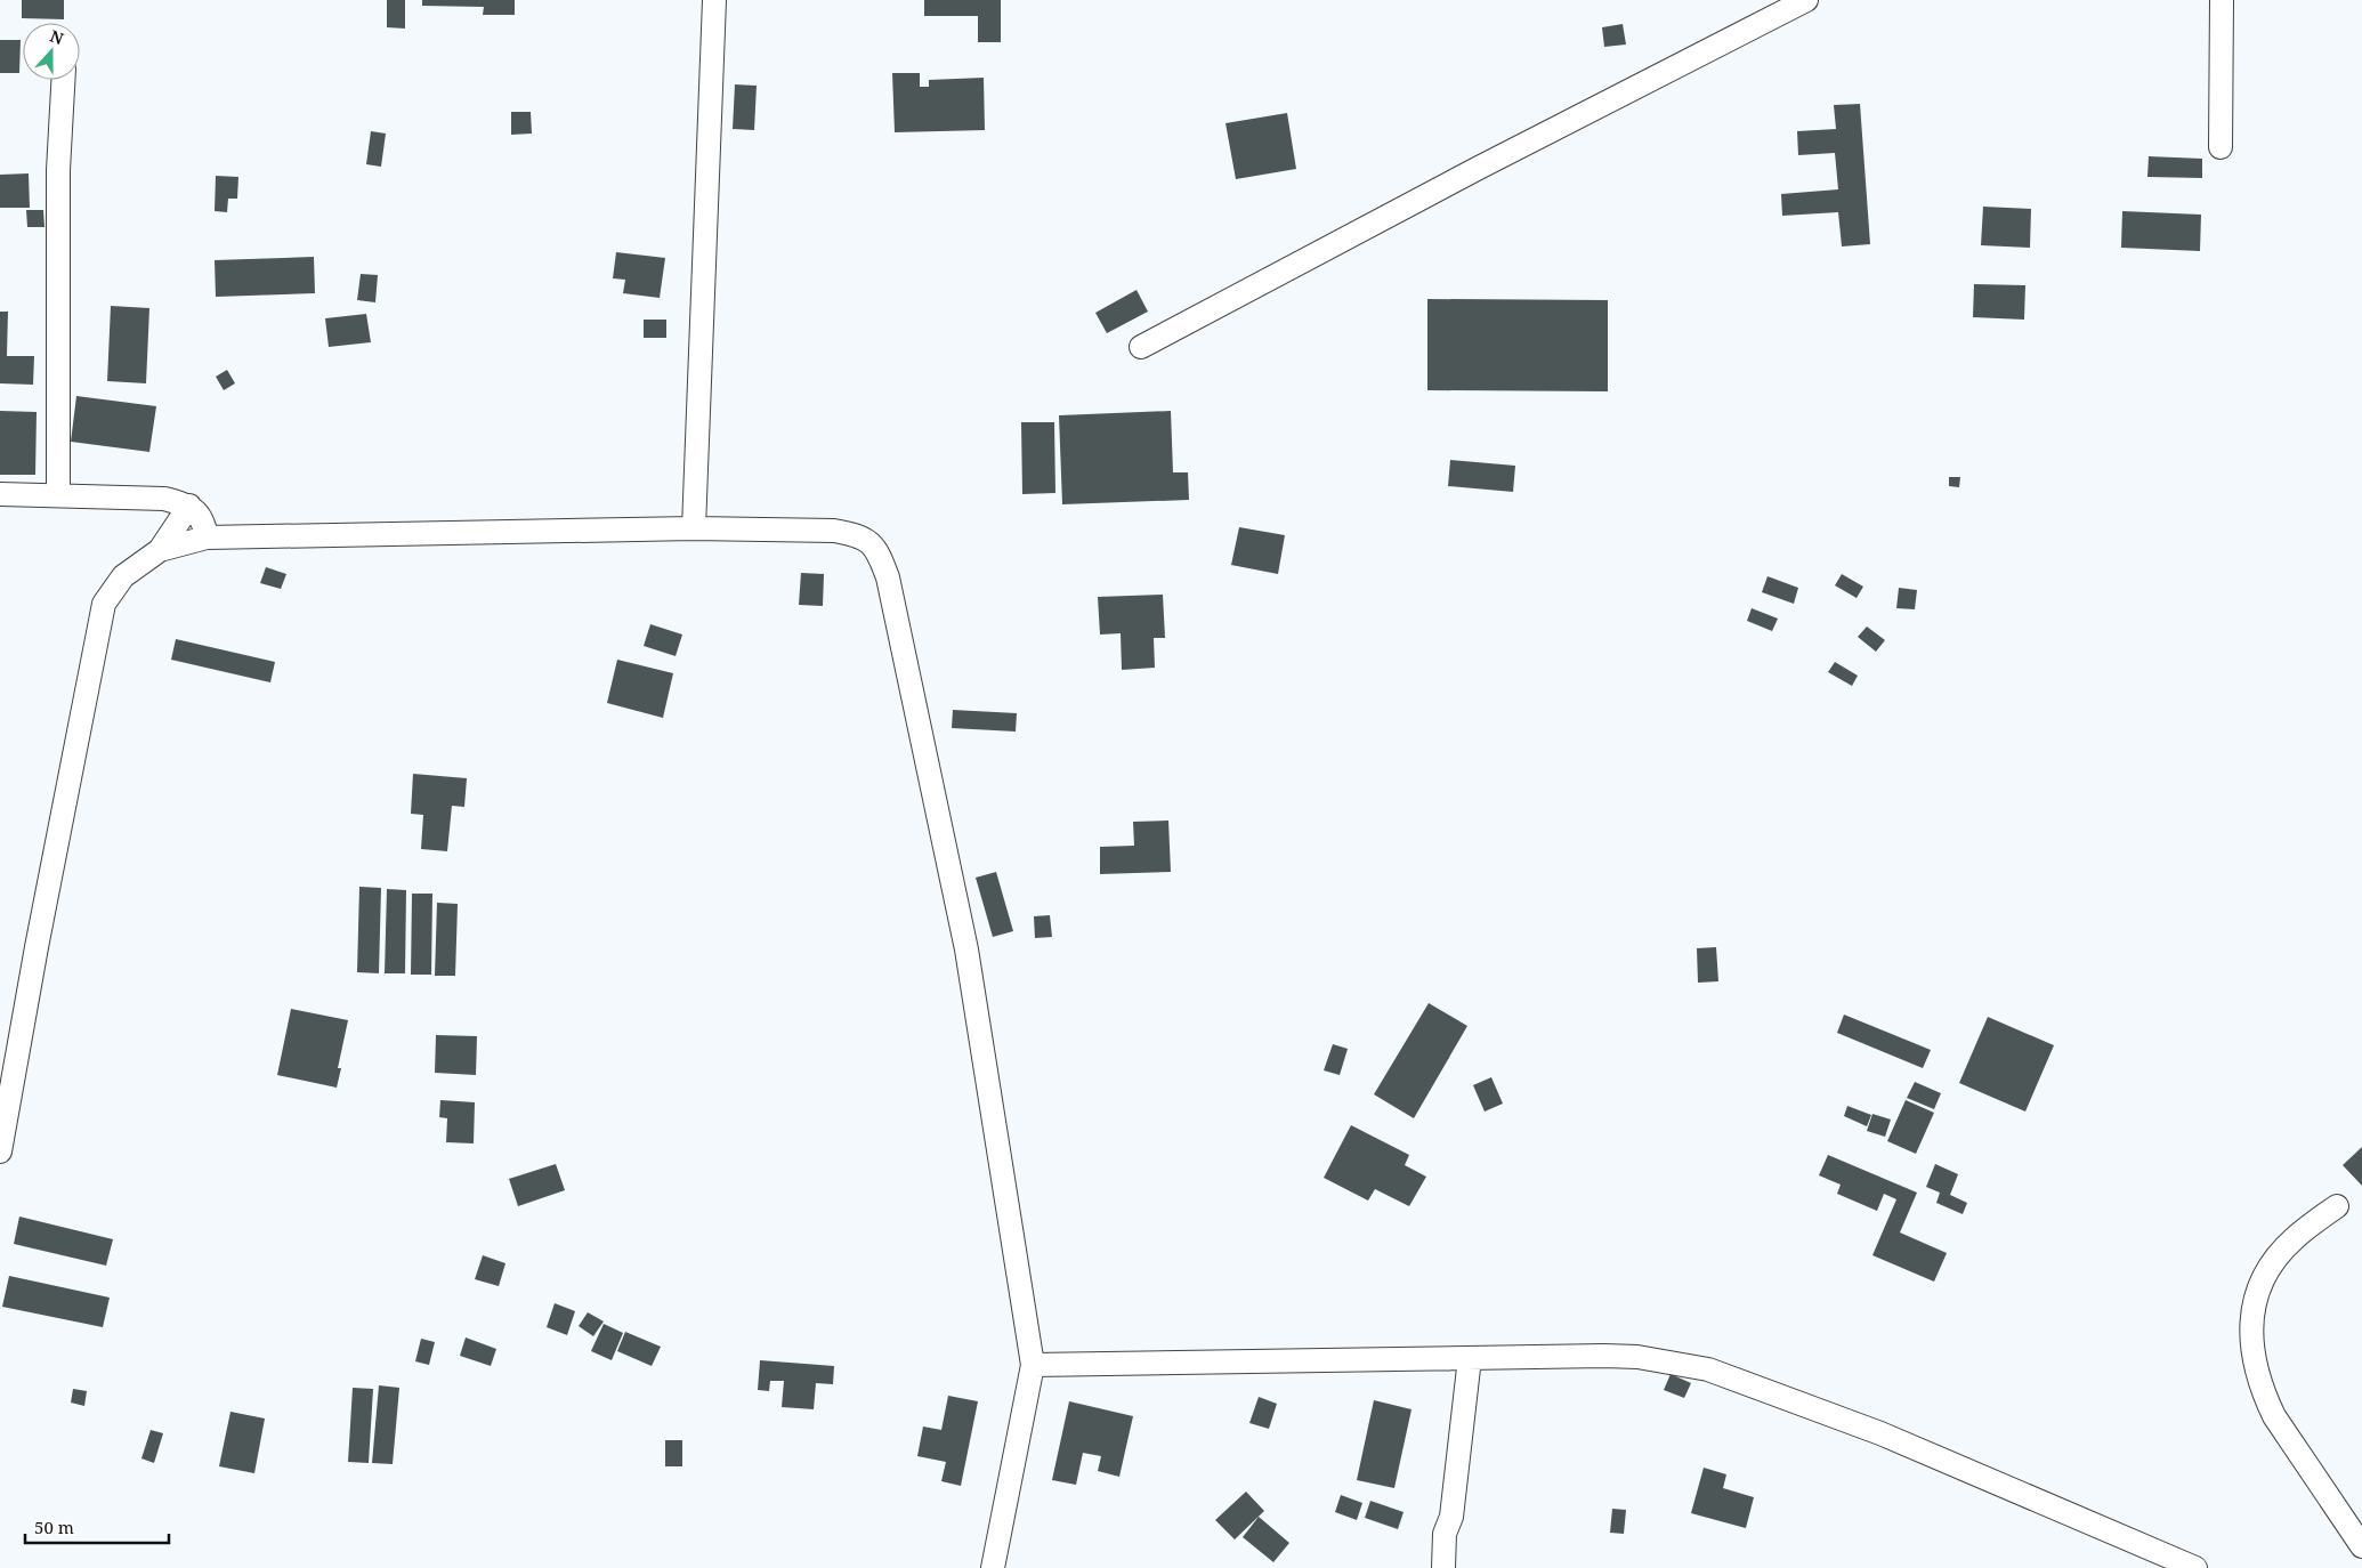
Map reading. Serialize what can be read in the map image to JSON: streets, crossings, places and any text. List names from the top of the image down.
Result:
{
  "scale_bar": "50 m",
  "north": "top"
}
